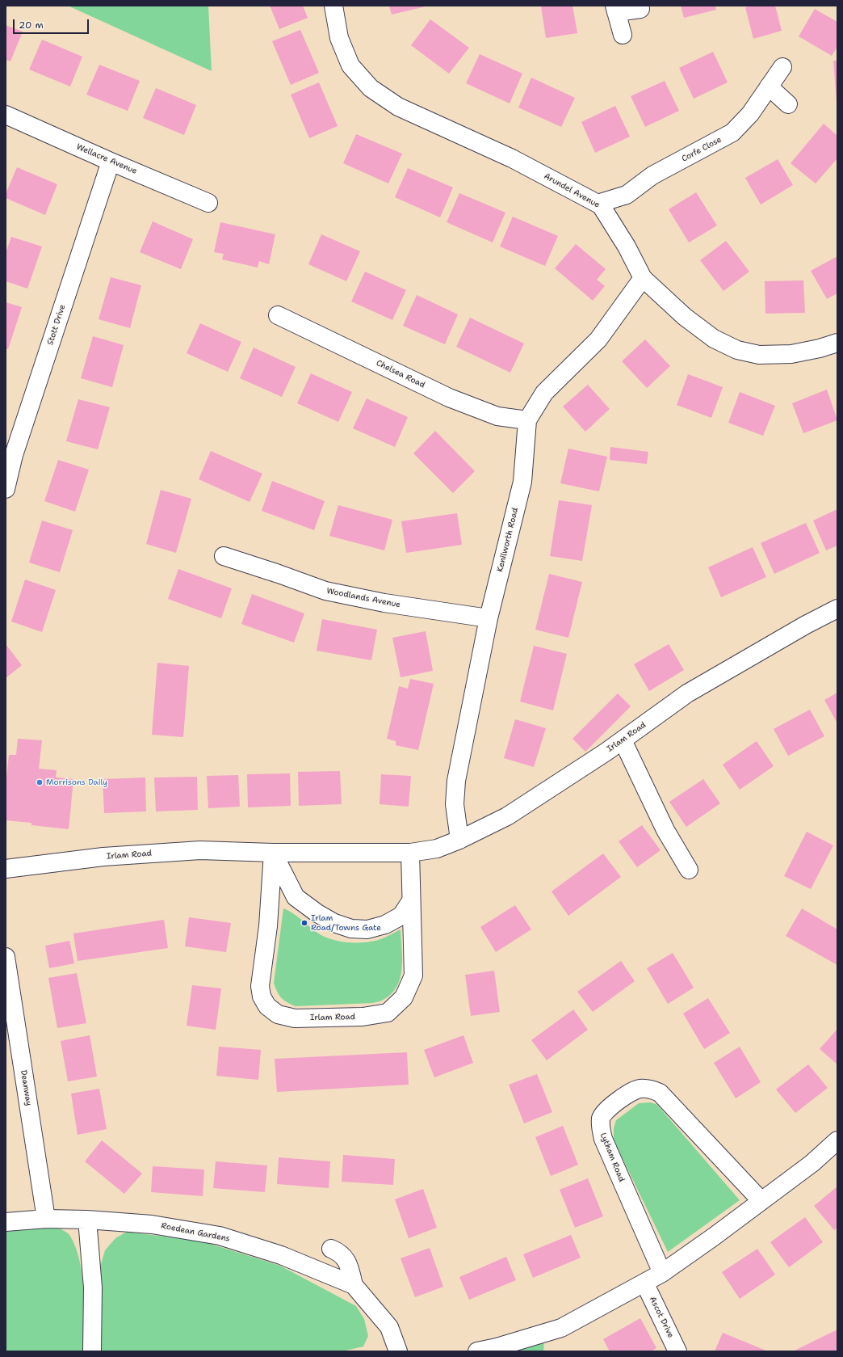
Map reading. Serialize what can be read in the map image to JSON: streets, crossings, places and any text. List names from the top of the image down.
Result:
{
  "streets": {
    "street": [
      "Corfe Close",
      "Wellacre Avenue",
      "Arundel Avenue",
      "Stott Drive",
      "Chelsea Road",
      "Kenilworth Road",
      "Woodlands Avenue",
      "Irlam Road",
      "Deanway",
      "Lytham Road",
      "Roedean Gardens",
      "Ascot Drive"
    ]
  },
  "crossings": [
    ["Corfe Close", "Arundel Avenue"],
    ["Wellacre Avenue", "Stott Drive"],
    ["Arundel Avenue", "Kenilworth Road"],
    ["Chelsea Road", "Kenilworth Road"],
    ["Kenilworth Road", "Woodlands Avenue"],
    ["Kenilworth Road", "Irlam Road"],
    ["Deanway", "Roedean Gardens"]
  ],
  "places": ["Morrisons Daily", "Irlam Road/Towns Gate"],
  "scale_bar": "20 m"
}
